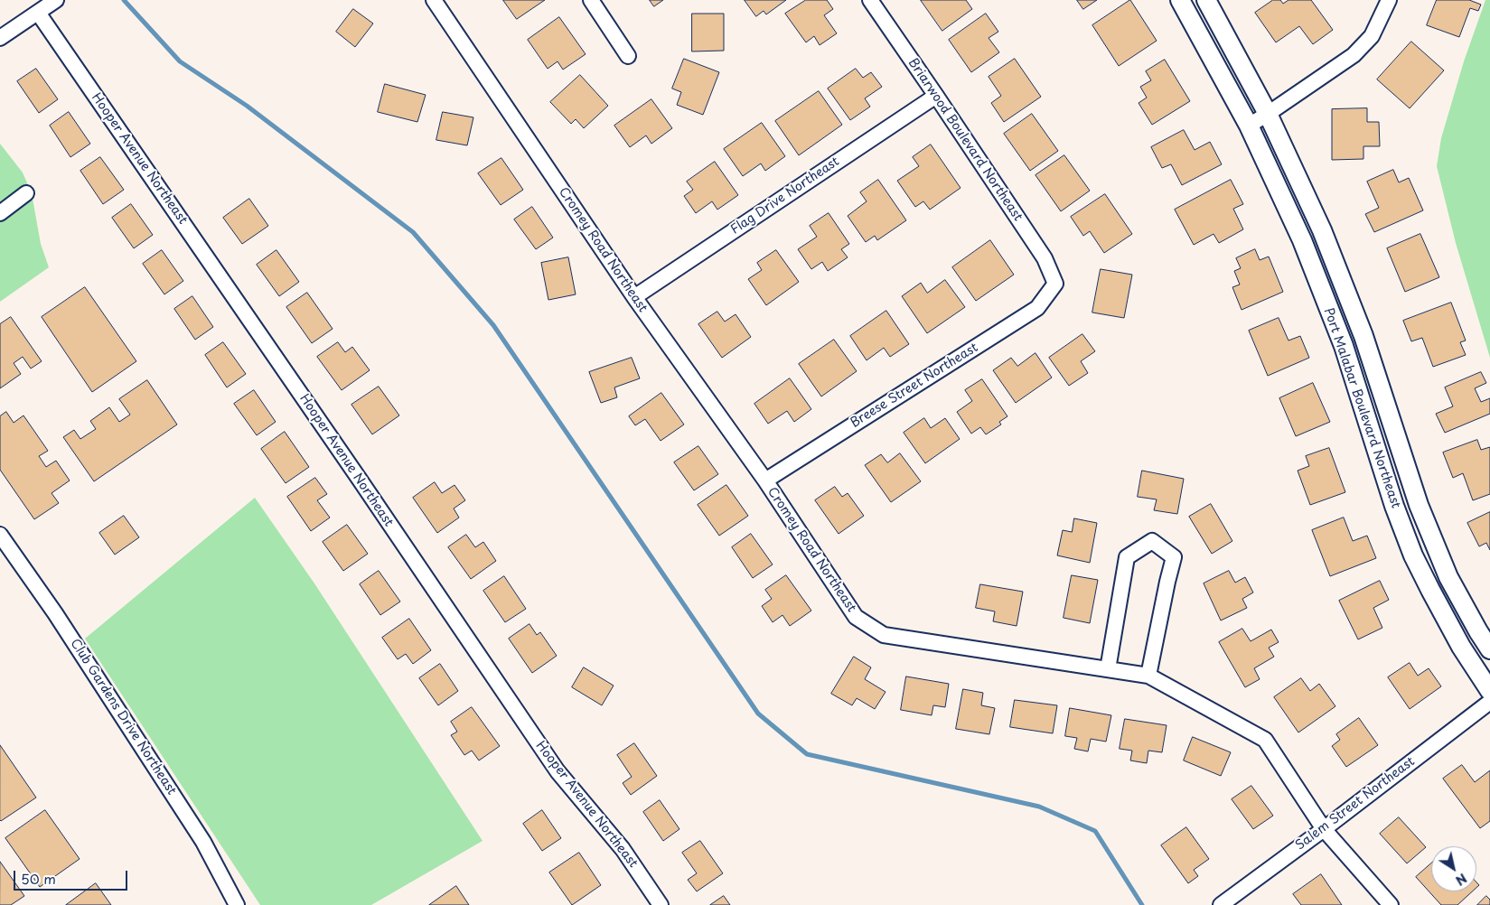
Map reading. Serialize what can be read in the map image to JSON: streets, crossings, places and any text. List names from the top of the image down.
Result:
{
  "streets": {
    "street": [
      "Briarwood Boulevard Northeast",
      "Hooper Avenue Northeast",
      "Flag Drive Northeast",
      "Cromey Road Northeast",
      "Breese Street Northeast",
      "Port Malabar Boulevard Northeast",
      "Club Gardens Drive Northeast",
      "Salem Street Northeast"
    ]
  },
  "crossings": [
    ["Briarwood Boulevard Northeast", "Flag Drive Northeast"],
    ["Briarwood Boulevard Northeast", "Breese Street Northeast"],
    ["Flag Drive Northeast", "Cromey Road Northeast"],
    ["Cromey Road Northeast", "Breese Street Northeast"],
    ["Cromey Road Northeast", "Salem Street Northeast"]
  ],
  "scale_bar": "50 m",
  "north": "bottom right"
}
